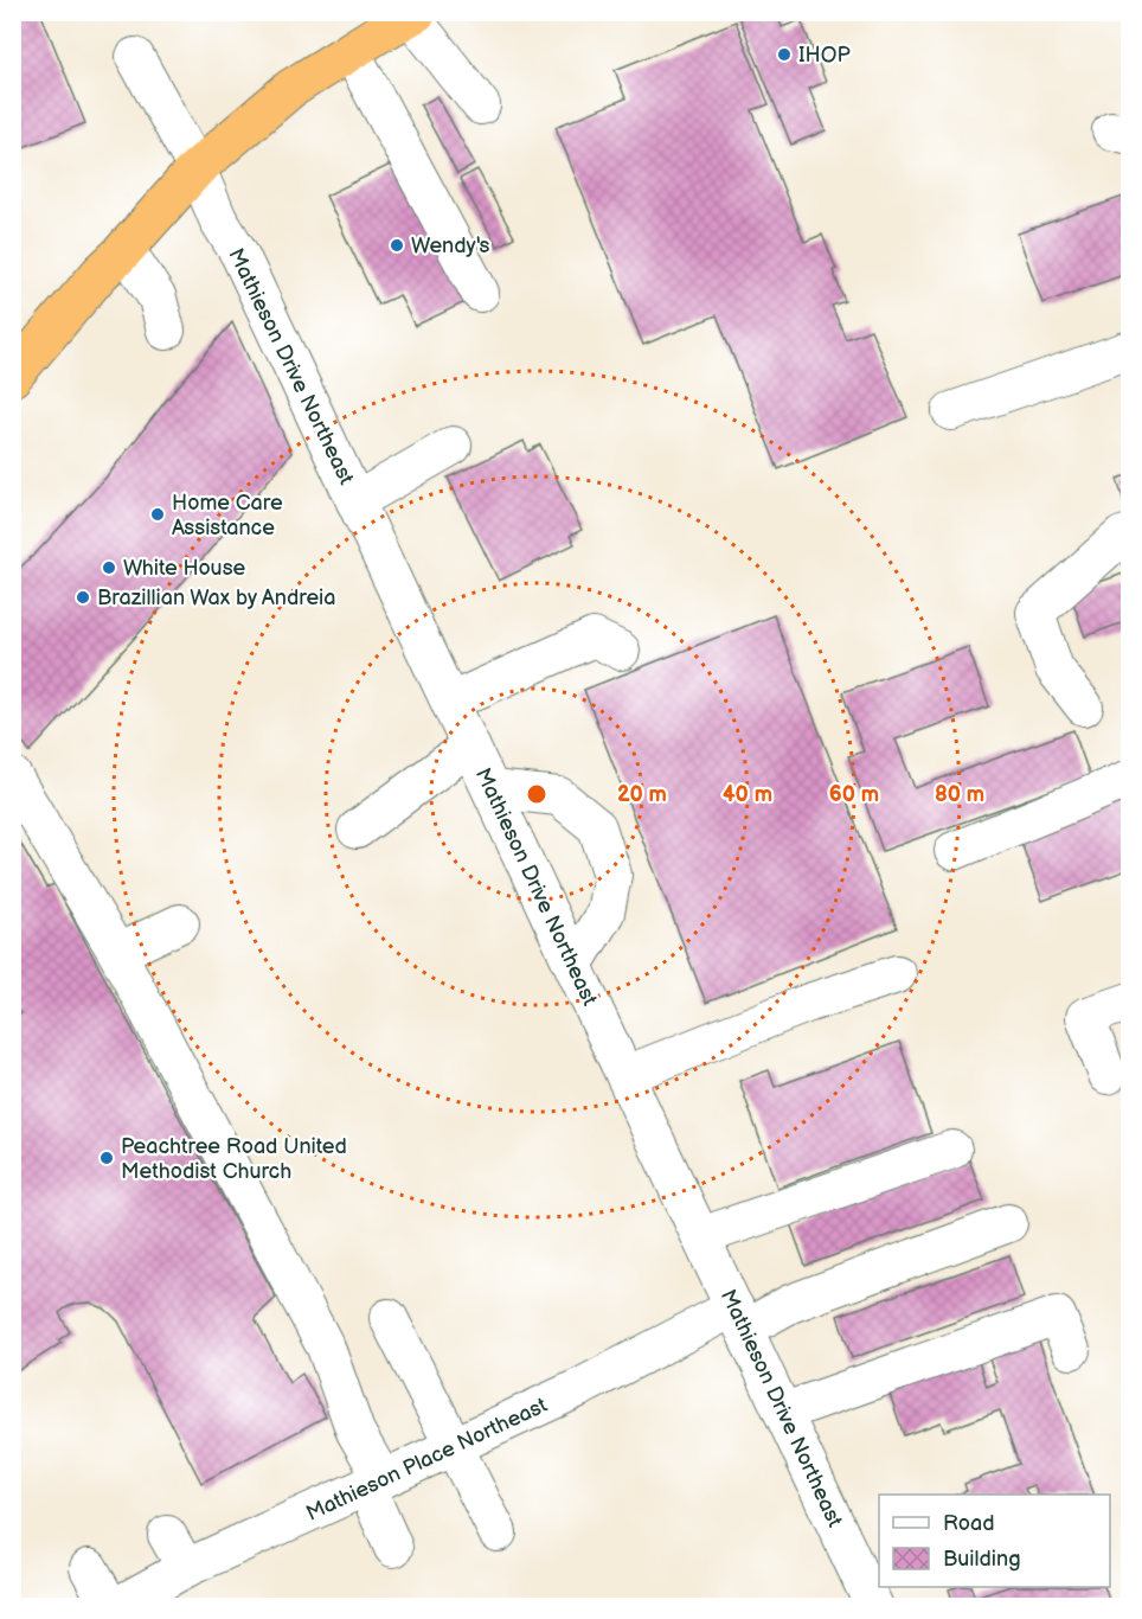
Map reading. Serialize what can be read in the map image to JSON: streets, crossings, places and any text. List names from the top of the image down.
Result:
{
  "streets": {
    "street": ["Mathieson Drive Northeast", "Mathieson Place Northeast"]
  },
  "crossings": [
    ["Mathieson Drive Northeast", "Mathieson Place Northeast"]
  ],
  "places": [
    "IHOP",
    "Wendy's",
    "Home Care Assistance",
    "White House",
    "Brazillian Wax by Andreia",
    "Peachtree Road United Methodist Church"
  ],
  "legend": ["Road", "Building"],
  "rings": [
    "20 m",
    "40 m",
    "60 m",
    "80 m"
  ]
}
